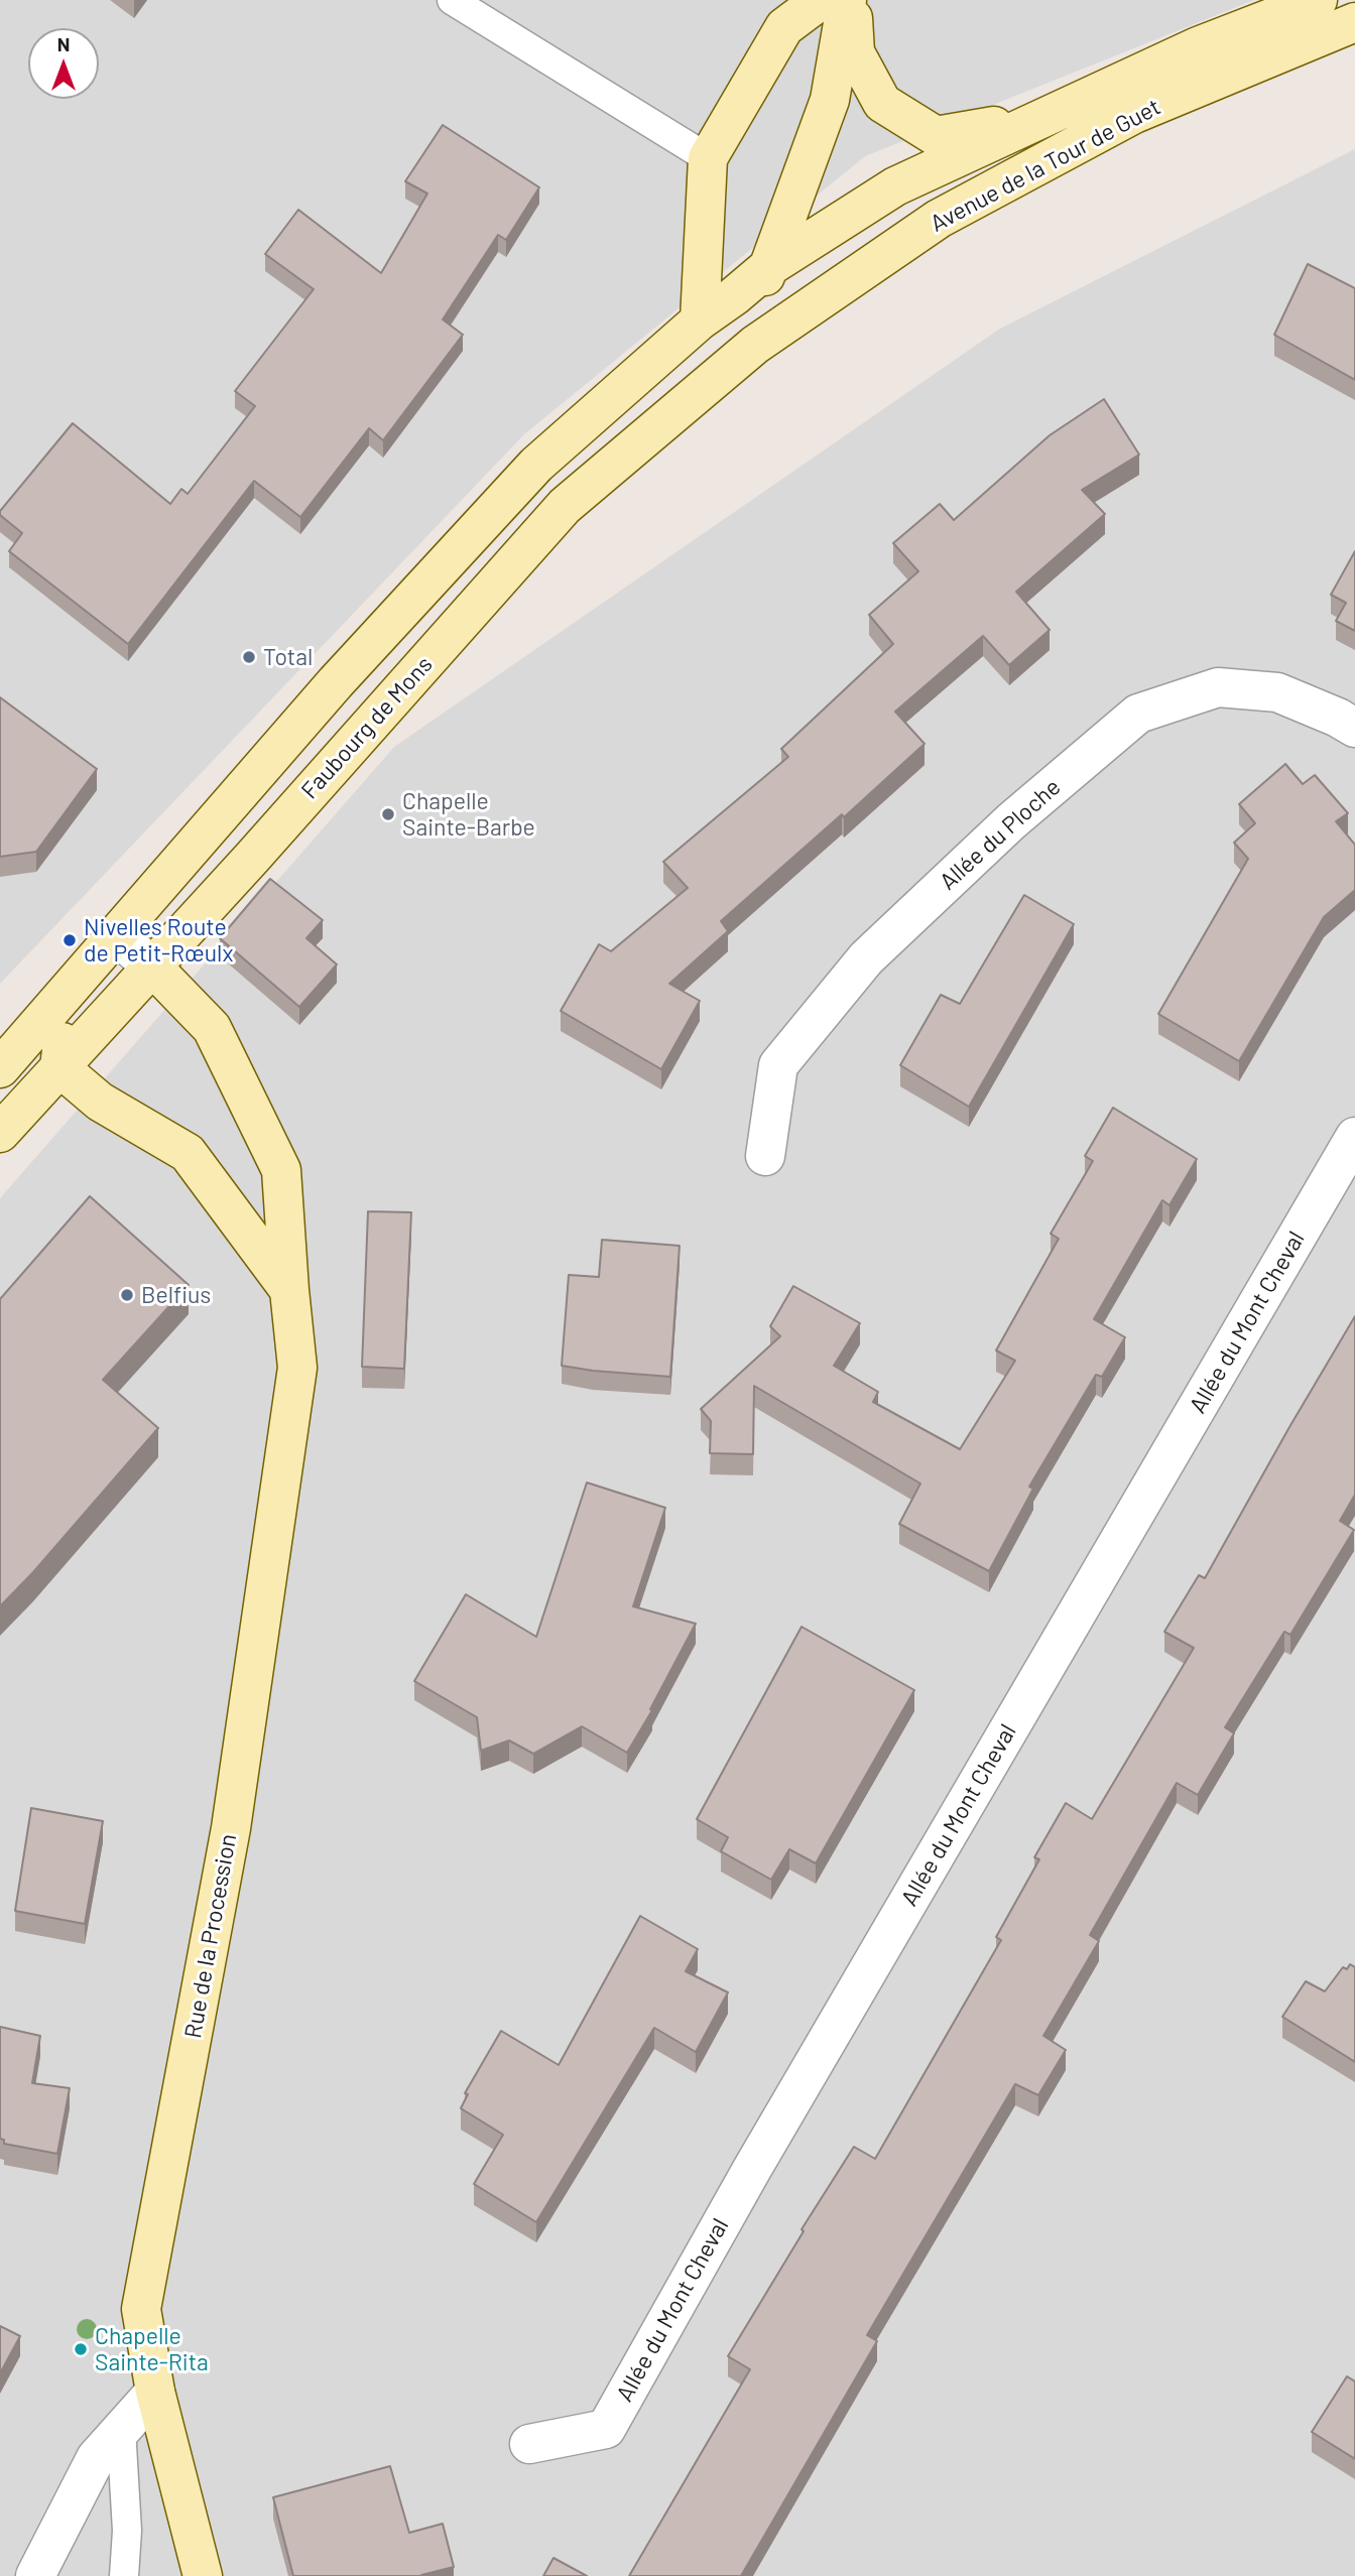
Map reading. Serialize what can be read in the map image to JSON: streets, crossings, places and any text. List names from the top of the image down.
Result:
{
  "streets": {
    "main road": ["Avenue de la Tour de Guet", "Faubourg de Mons", "Rue de la Procession"],
    "street": ["Allée du Ploche", "Allée du Mont Cheval"]
  },
  "crossings": [
    ["Avenue de la Tour de Guet", "Faubourg de Mons"],
    ["Faubourg de Mons", "Rue de la Procession"]
  ],
  "places": [
    "Total",
    "Chapelle Sainte-Barbe",
    "Nivelles Route de Petit-Rœulx",
    "Belfius",
    "Chapelle Sainte-Rita"
  ],
  "north": "top"
}
